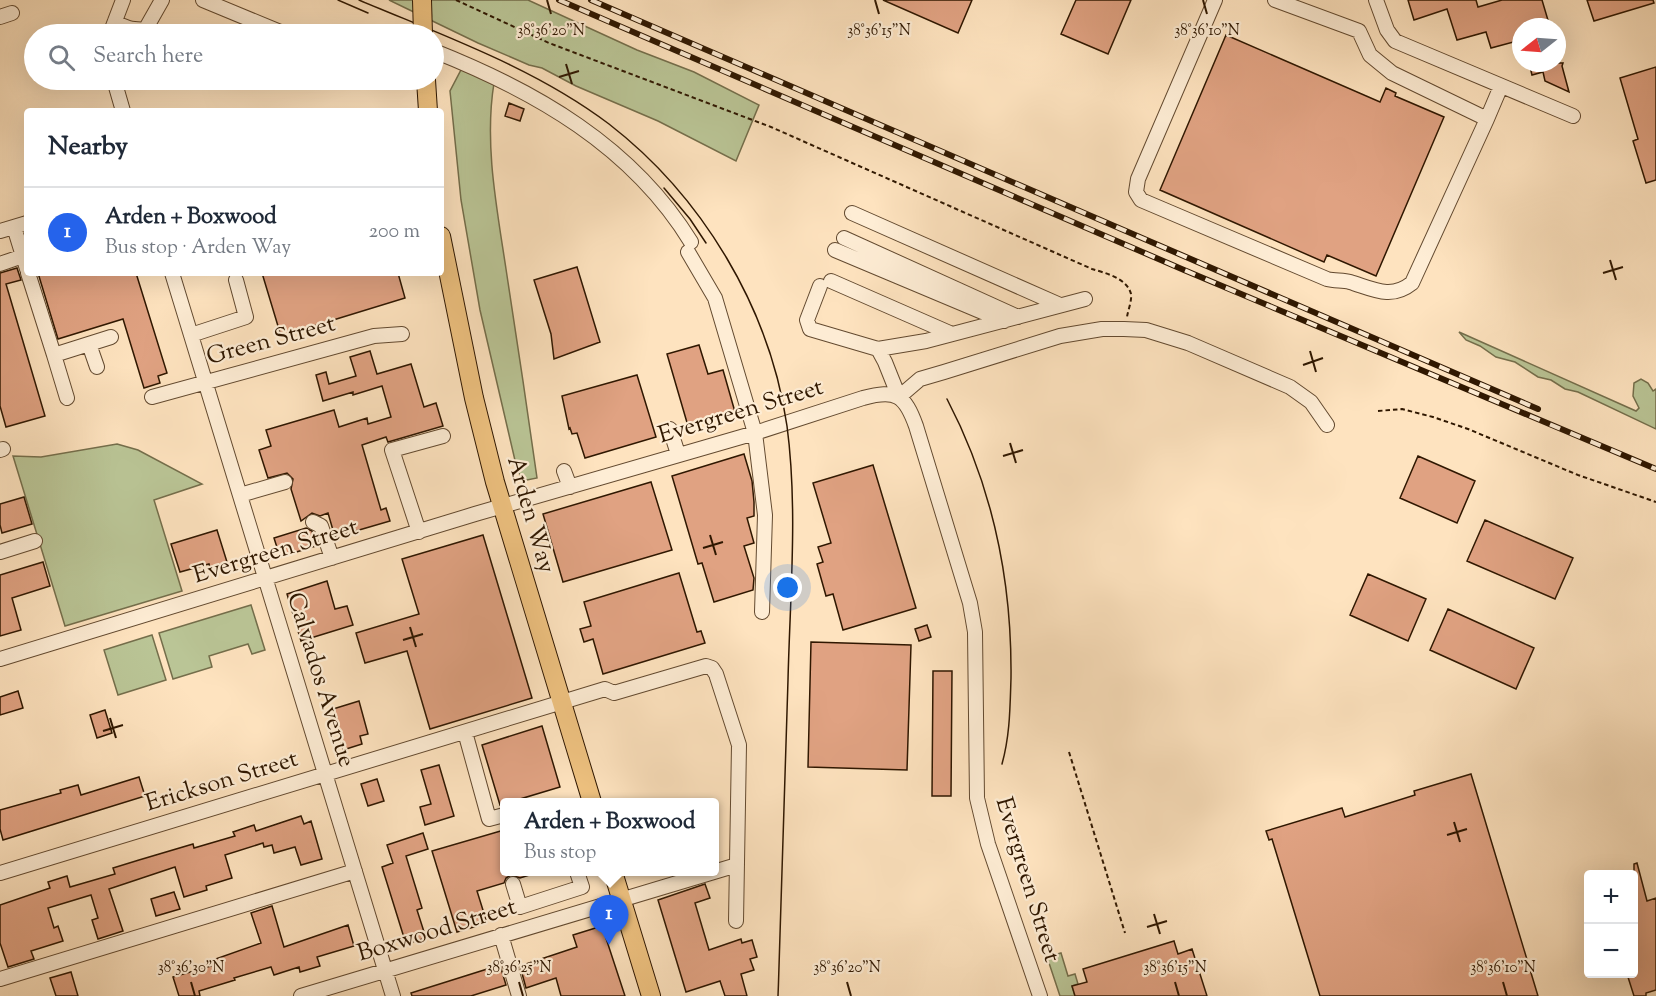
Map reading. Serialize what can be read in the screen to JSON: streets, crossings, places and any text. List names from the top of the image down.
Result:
{
  "streets": {
    "main road": ["Arden Way"],
    "street": [
      "Green Street",
      "Evergreen Street",
      "Calvados Avenue",
      "Erickson Street",
      "Boxwood Street"
    ]
  },
  "crossings": [
    ["Green Street", "Calvados Avenue"],
    ["Evergreen Street", "Arden Way"],
    ["Evergreen Street", "Calvados Avenue"],
    ["Arden Way", "Erickson Street"],
    ["Calvados Avenue", "Erickson Street"],
    ["Calvados Avenue", "Boxwood Street"],
    ["Erickson Street", "Boxwood Street"]
  ],
  "north": "left",
  "page": {
    "search": "Search here",
    "heading": "Nearby",
    "list": [
      {
        "mark": "1",
        "name": "Arden + Boxwood",
        "note": "Bus stop · Arden Way",
        "value": "200 m"
      }
    ],
    "popup": ["Arden + Boxwood", "Bus stop"],
    "map_buttons": ["+", "−"],
    "pins": "1"
  },
  "coordinates": [
    "38°36'20\"N",
    "38°36'15\"N",
    "38°36'10\"N",
    "38°36'30\"N",
    "38°36'25\"N"
  ]
}
